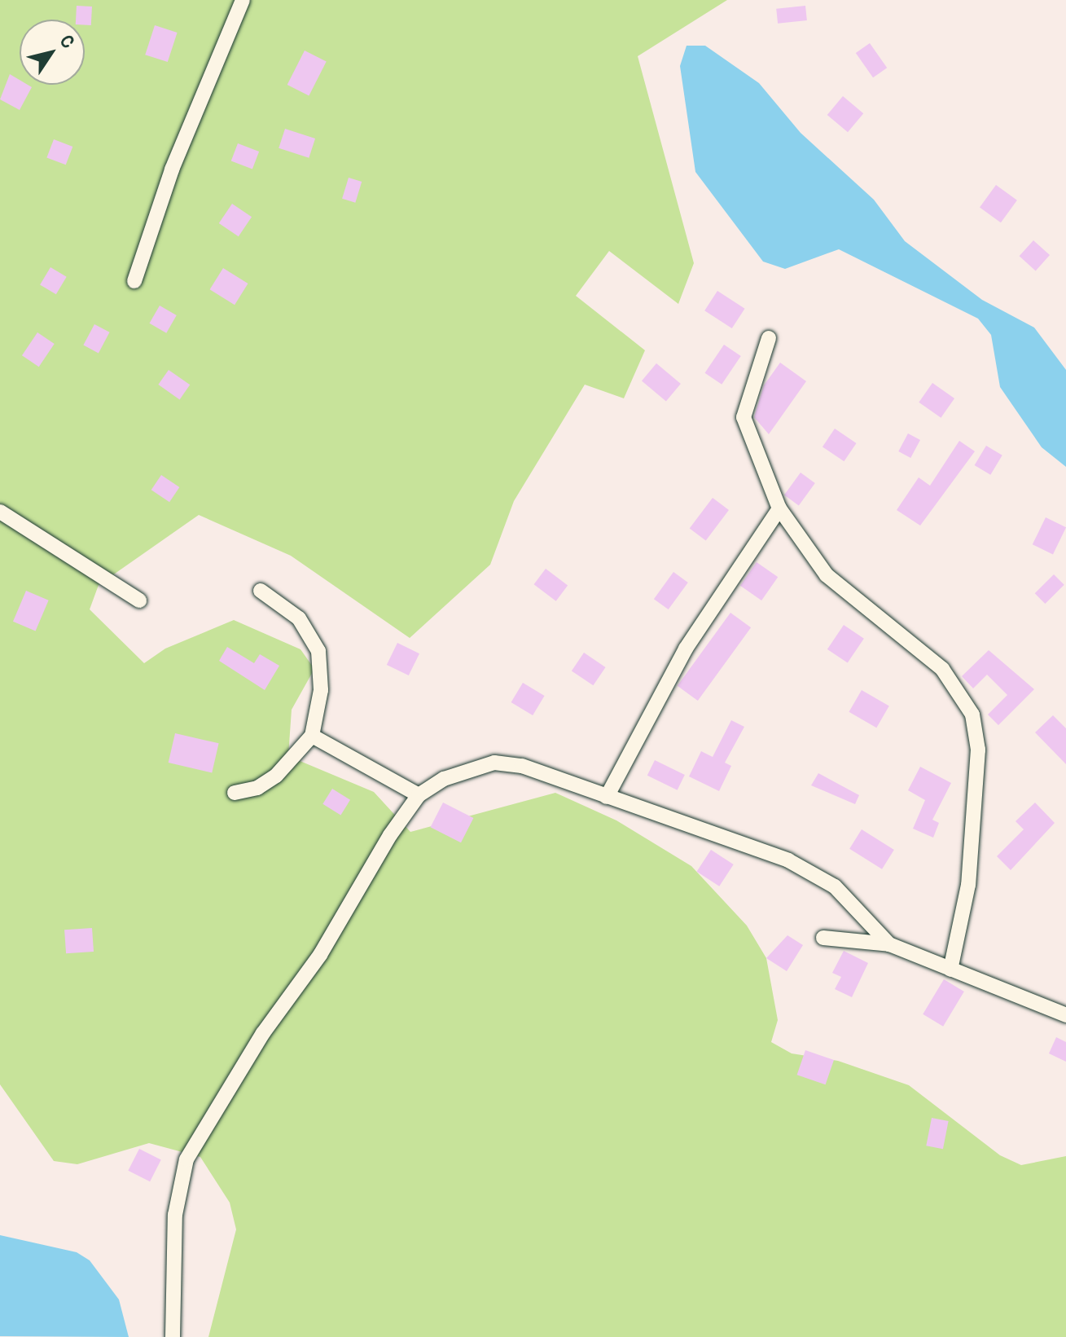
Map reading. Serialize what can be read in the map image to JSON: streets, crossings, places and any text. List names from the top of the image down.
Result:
{
  "north": "top right"
}
